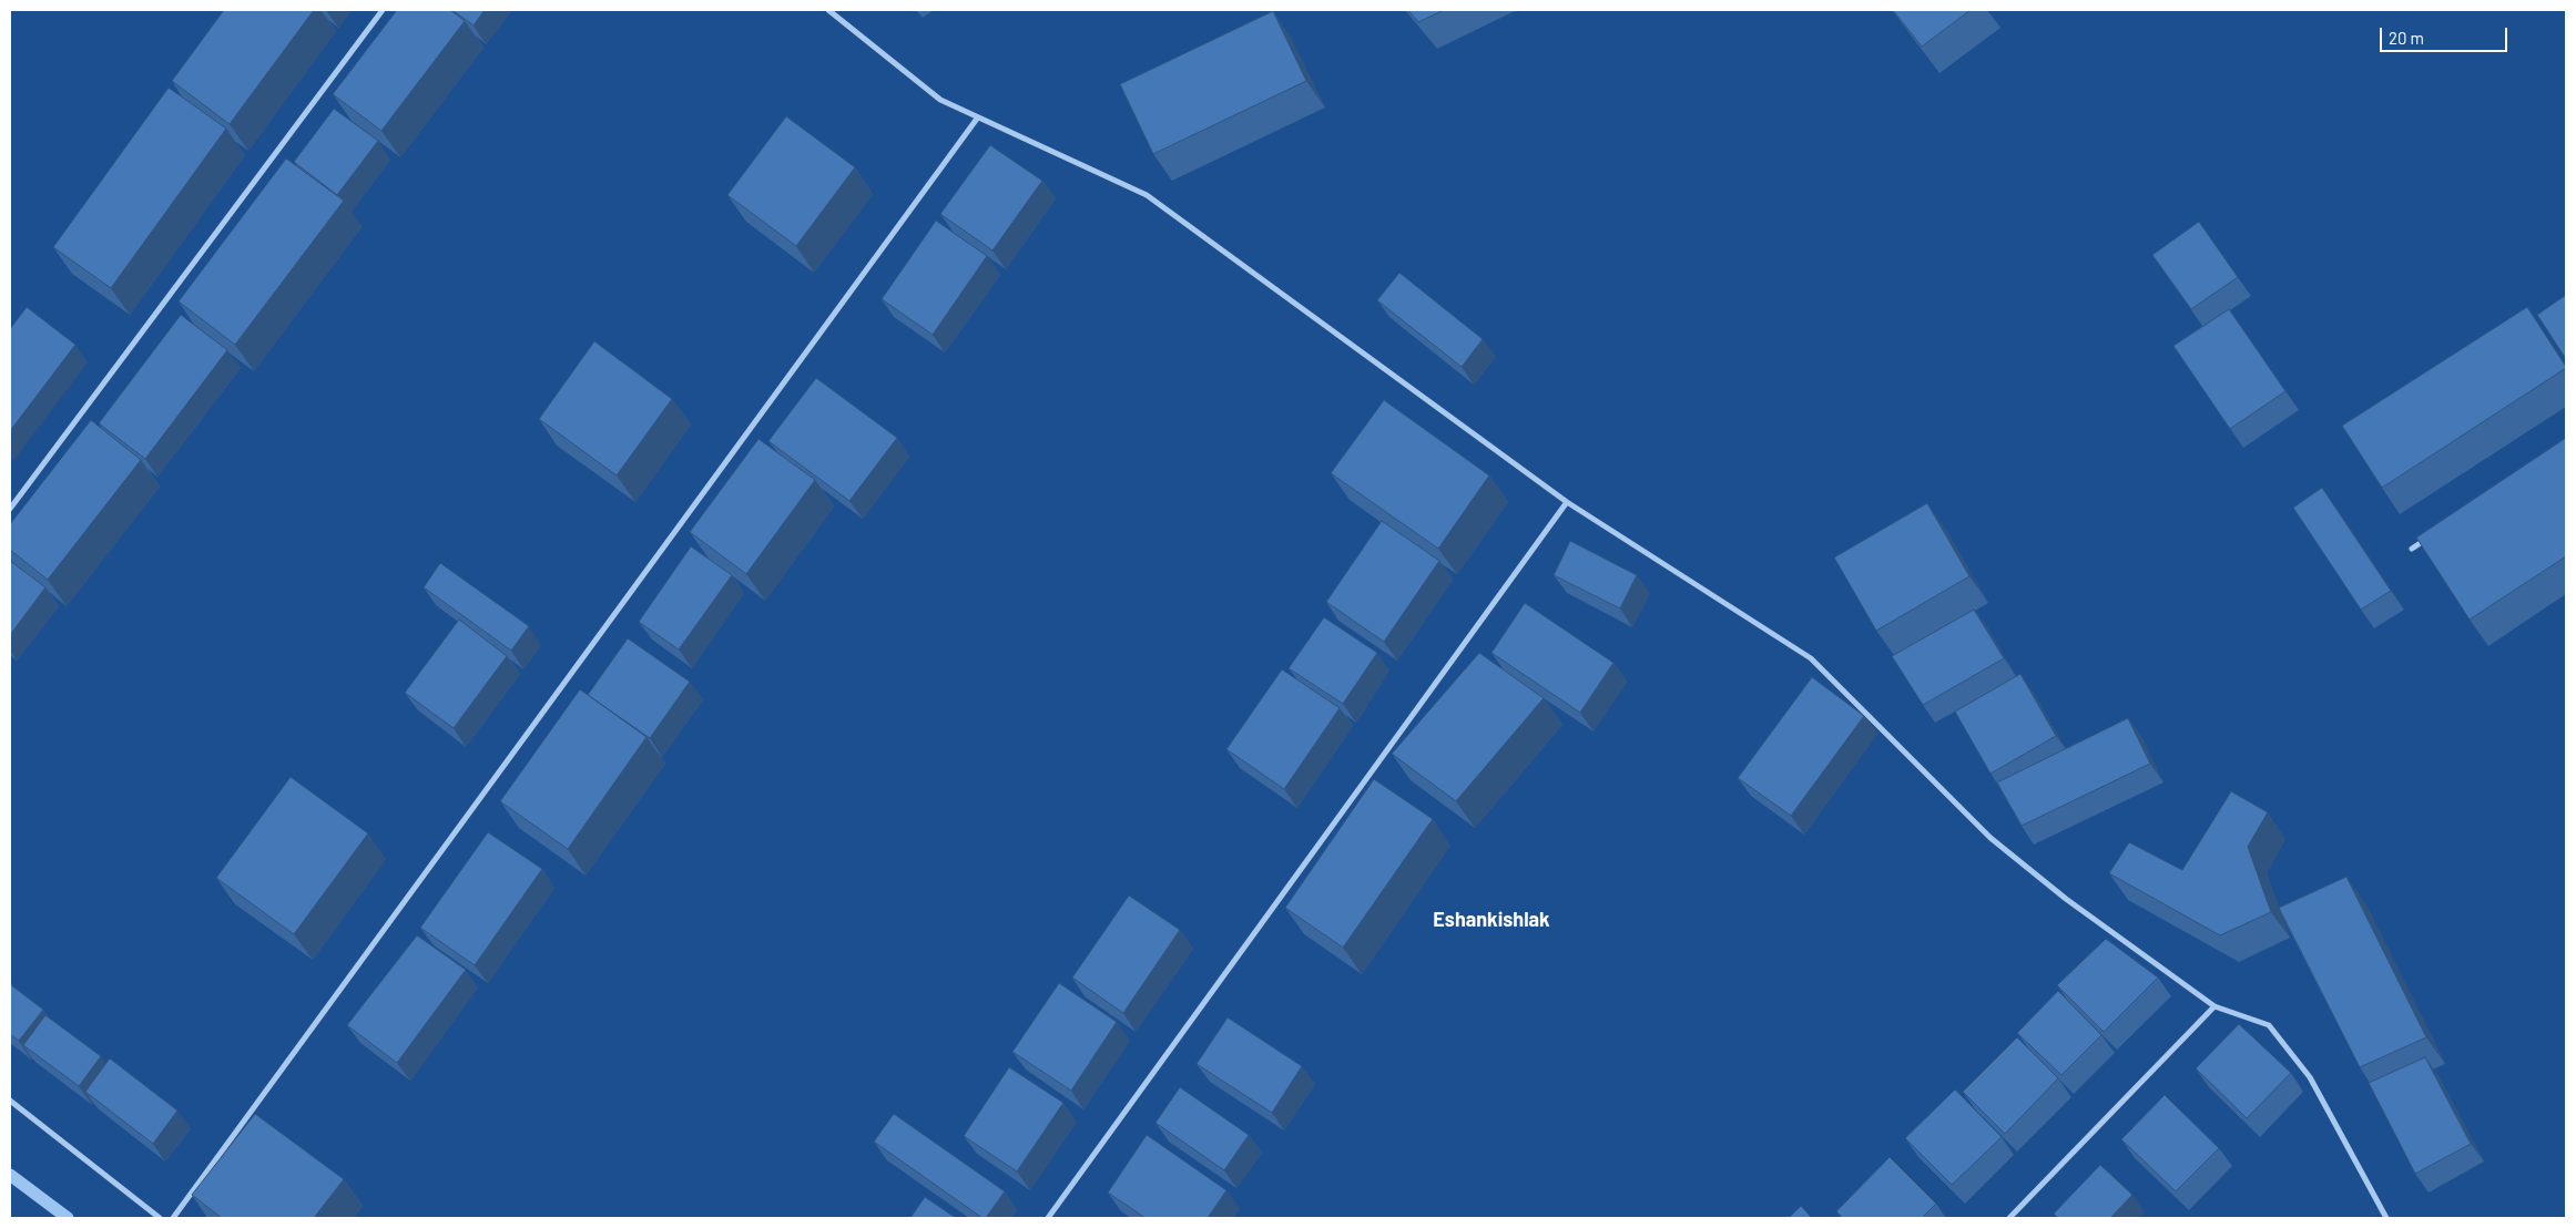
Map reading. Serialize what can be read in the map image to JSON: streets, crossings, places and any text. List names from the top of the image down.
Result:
{
  "districts": ["Eshankishlak"],
  "scale_bar": "20 m"
}
